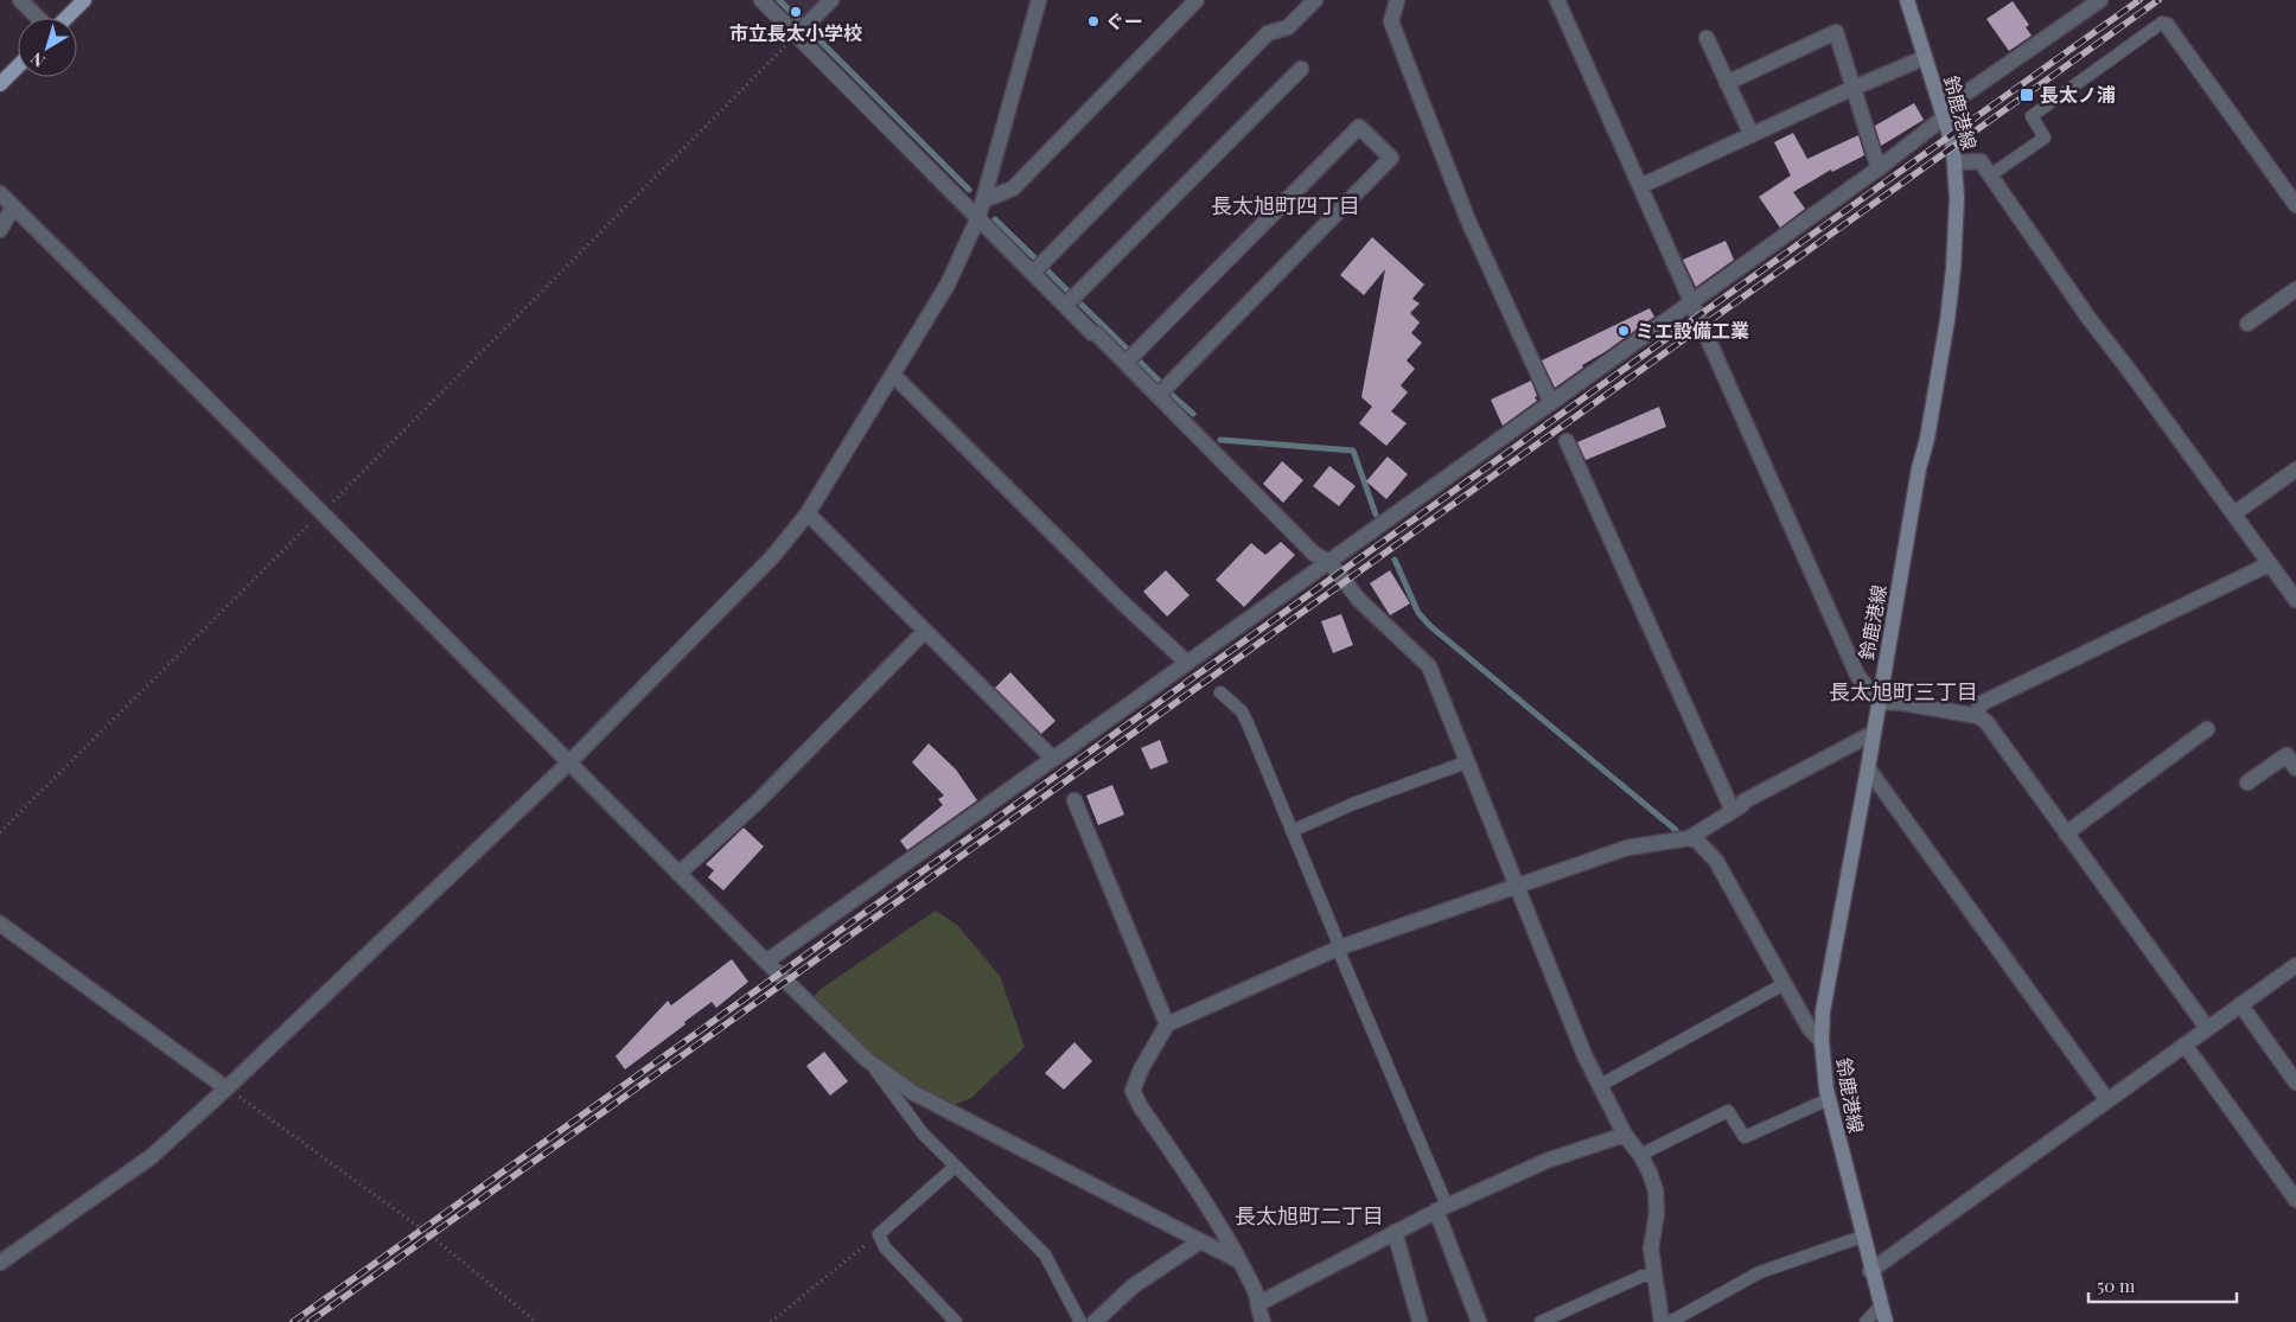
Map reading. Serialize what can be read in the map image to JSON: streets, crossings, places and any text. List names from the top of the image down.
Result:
{
  "streets": {
    "main road": ["鈴鹿港線"]
  },
  "districts": ["長太旭町四丁目", "長太旭町三丁目", "長太旭町二丁目"],
  "places": {
    "other": ["市立長太小学校", "ぐー", "ミエ設備工業"],
    "transit": ["長太ノ浦"]
  },
  "scale_bar": "50 m",
  "north": "bottom left"
}
